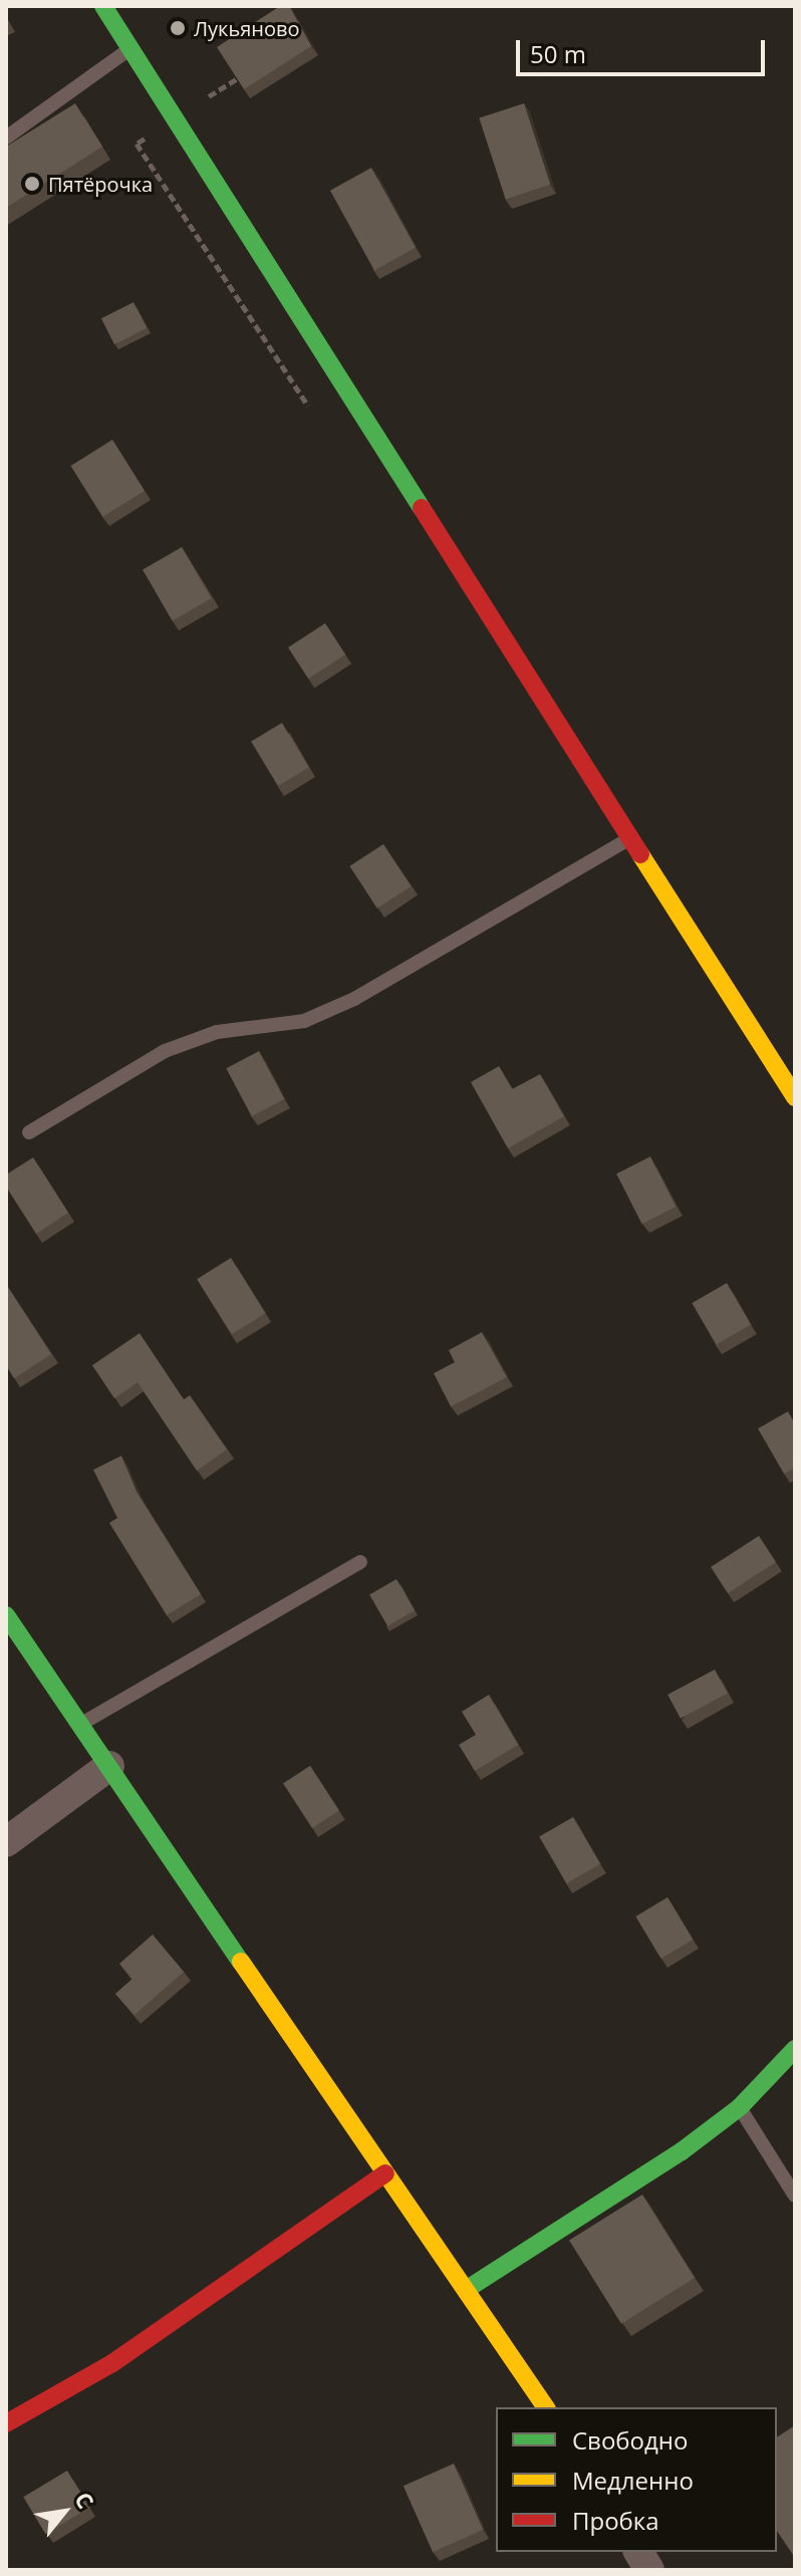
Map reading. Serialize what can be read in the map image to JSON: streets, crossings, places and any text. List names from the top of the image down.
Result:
{
  "places": ["Лукьяново", "Пятёрочка"],
  "legend": ["Свободно", "Медленно", "Пробка"],
  "scale_bar": "50 m",
  "north": "top right"
}
